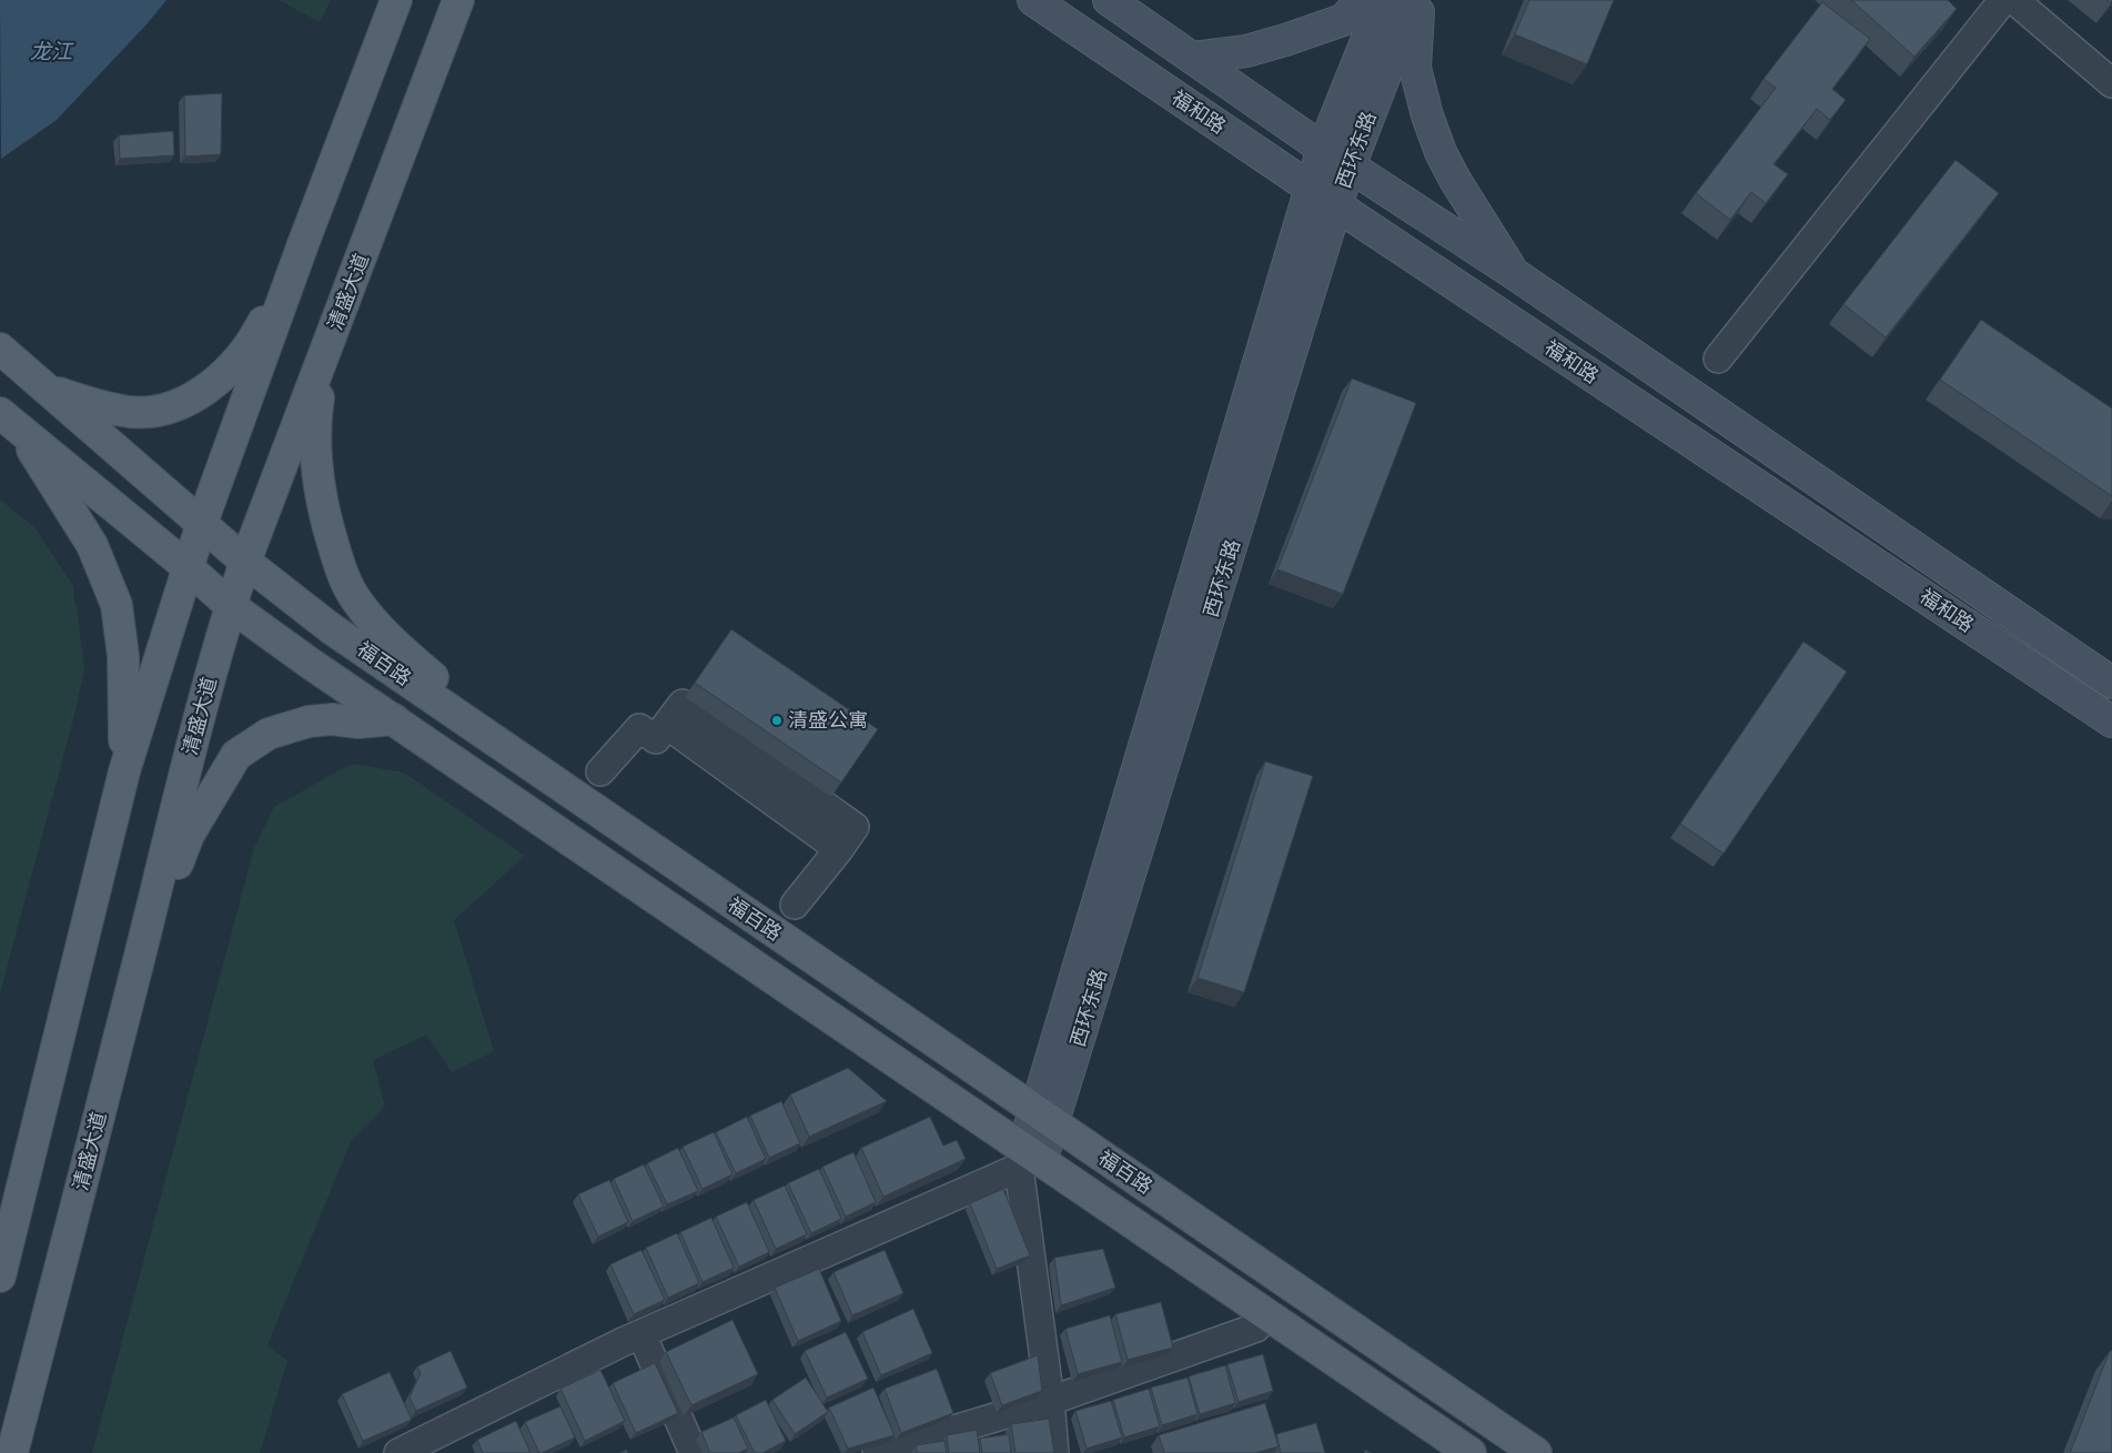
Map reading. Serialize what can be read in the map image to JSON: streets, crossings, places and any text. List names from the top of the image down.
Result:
{
  "streets": {
    "main road": ["清盛大道", "福百路"],
    "street": ["福和路", "西环东路"]
  },
  "crossings": [
    ["福和路", "西环东路"],
    ["西环东路", "福百路"],
    ["清盛大道", "福百路"]
  ],
  "water": ["龙江"],
  "places": ["清盛公寓"]
}
